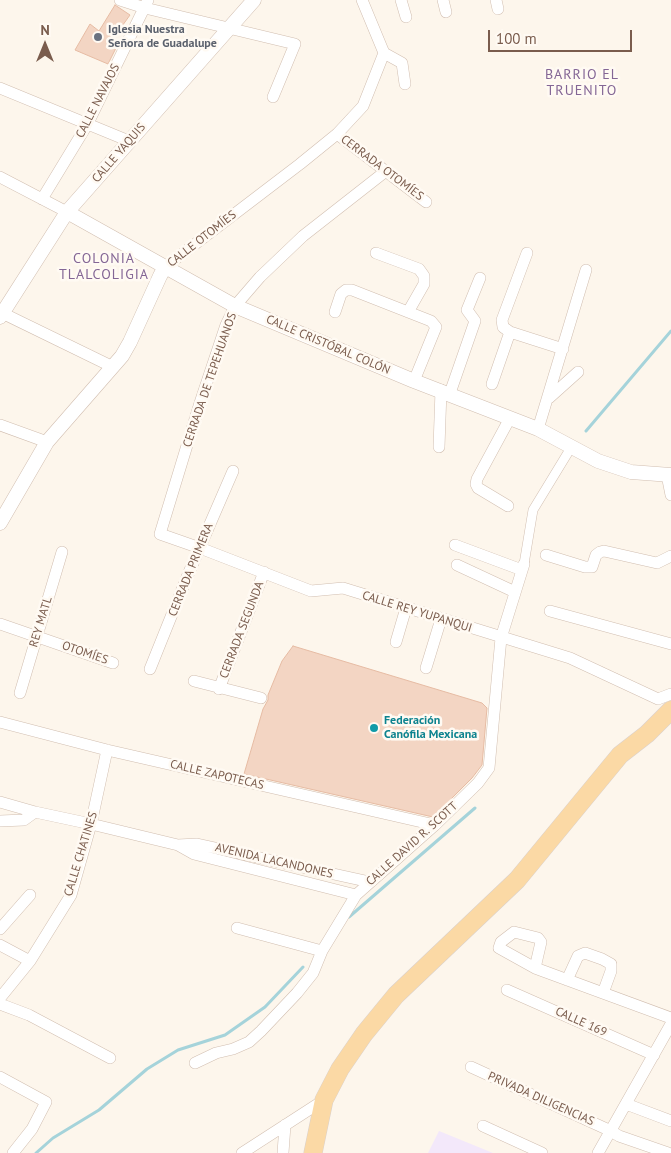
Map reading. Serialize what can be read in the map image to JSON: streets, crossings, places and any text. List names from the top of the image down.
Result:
{
  "streets": {
    "street": [
      "CALLE NAVAJOS",
      "CALLE YAQUIS",
      "CERRADA OTOMÍES",
      "CALLE OTOMÍES",
      "CALLE CRISTÓBAL COLÓN",
      "CERRADA DE TEPEHUANOS",
      "CERRADA PRIMERA",
      "CALLE REY YUPANQUI",
      "REY MATL",
      "CERRADA SEGUNDA",
      "OTOMÍES",
      "CALLE ZAPOTECAS",
      "CALLE DAVID R. SCOTT",
      "CALLE CHATINES",
      "AVENIDA LACANDONES",
      "CALLE 169",
      "PRIVADA DILIGENCIAS"
    ]
  },
  "crossings": [
    ["CALLE NAVAJOS", "CALLE CRISTÓBAL COLÓN"],
    ["CALLE YAQUIS", "CALLE CRISTÓBAL COLÓN"],
    ["CERRADA OTOMÍES", "CALLE OTOMÍES"],
    ["CERRADA OTOMÍES", "CERRADA DE TEPEHUANOS"],
    ["CALLE OTOMÍES", "CALLE CRISTÓBAL COLÓN"],
    ["CALLE CRISTÓBAL COLÓN", "CERRADA DE TEPEHUANOS"],
    ["CERRADA DE TEPEHUANOS", "CALLE REY YUPANQUI"],
    ["CERRADA PRIMERA", "CALLE REY YUPANQUI"],
    ["CALLE REY YUPANQUI", "CERRADA SEGUNDA"],
    ["CALLE REY YUPANQUI", "CALLE DAVID R. SCOTT"],
    ["REY MATL", "OTOMÍES"],
    ["CALLE ZAPOTECAS", "CALLE DAVID R. SCOTT"],
    ["CALLE ZAPOTECAS", "CALLE CHATINES"],
    ["CALLE DAVID R. SCOTT", "AVENIDA LACANDONES"],
    ["CALLE CHATINES", "AVENIDA LACANDONES"]
  ],
  "districts": ["BARRIO EL TRUENITO", "COLONIA TLALCOLIGIA"],
  "places": ["Iglesia Nuestra Señora de Guadalupe", "Federación Canófila Mexicana"],
  "scale_bar": "100 m",
  "north": "top"
}
